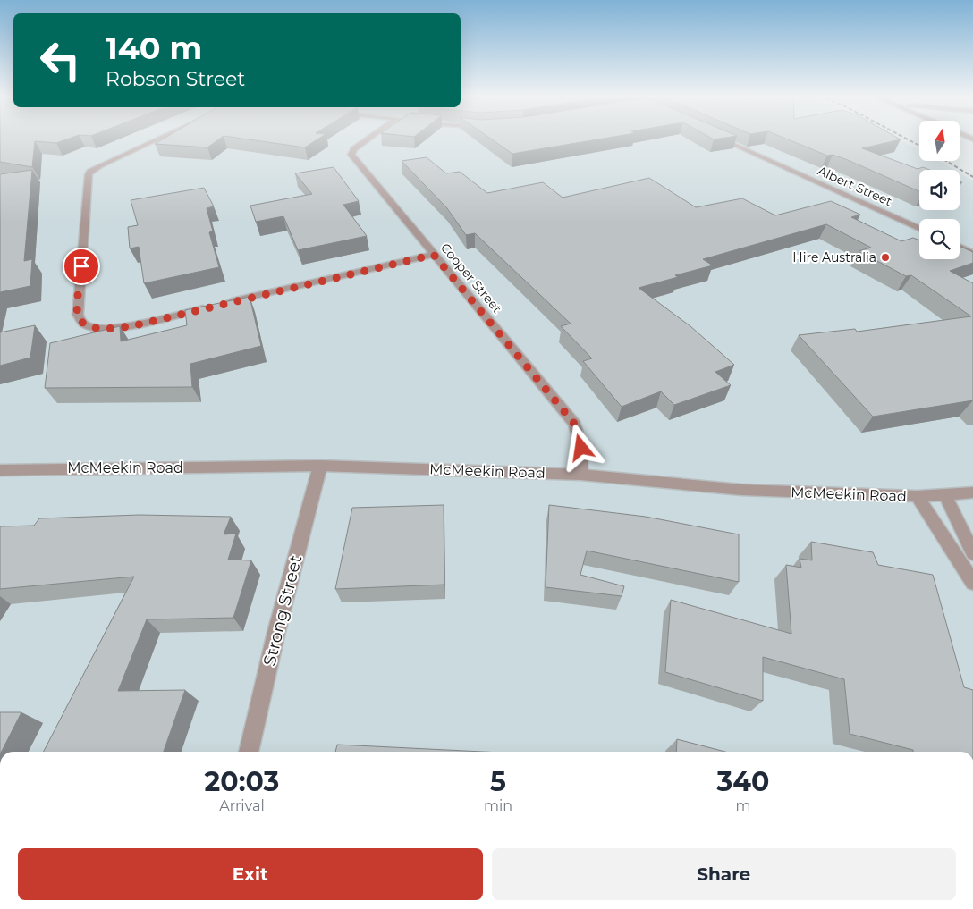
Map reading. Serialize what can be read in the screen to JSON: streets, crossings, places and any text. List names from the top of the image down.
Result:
{
  "streets": {
    "street": [
      "Albert Street",
      "Cooper Street",
      "McMeekin Road",
      "Strong Street"
    ]
  },
  "crossings": [
    ["Cooper Street", "McMeekin Road"],
    ["McMeekin Road", "Strong Street"]
  ],
  "places": ["Hire Australia"],
  "north": "top",
  "page": {
    "turn": ["140 m", "Robson Street"],
    "eta": [
      "20:03",
      "Arrival",
      "5",
      "min",
      "340",
      "m"
    ],
    "buttons": ["Exit", "Share"]
  }
}
